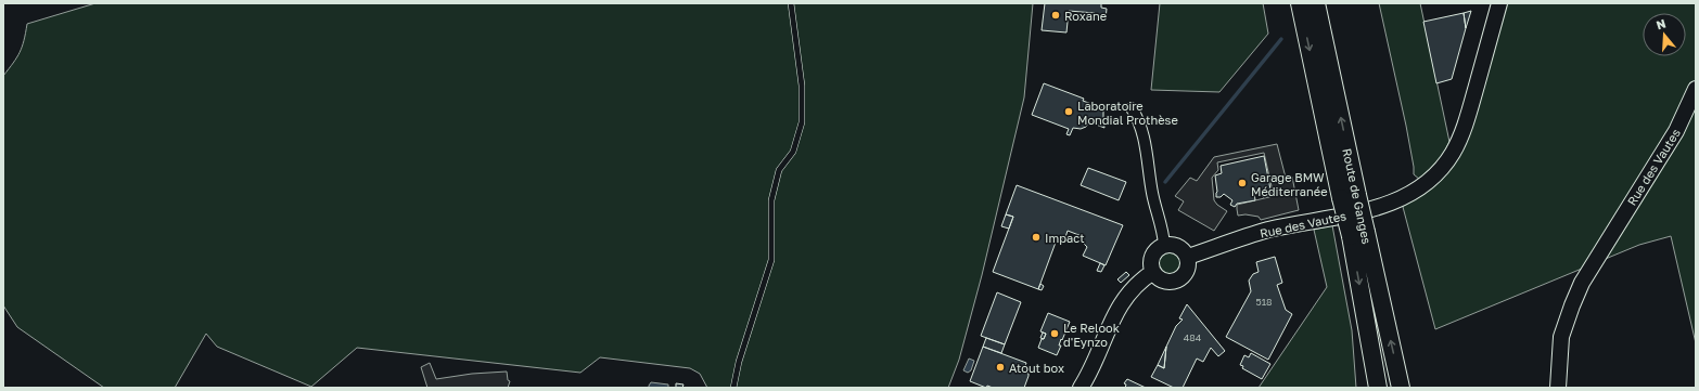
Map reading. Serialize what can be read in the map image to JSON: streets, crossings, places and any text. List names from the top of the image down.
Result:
{
  "streets": {
    "main road": ["Route de Ganges"],
    "street": ["Rue des Vautes"]
  },
  "places": [
    "Roxane",
    "Laboratoire Mondial Prothèse",
    "Garage BMW Méditerranée",
    "Impact",
    "Le Relook d'Eynzo",
    "Atout box"
  ],
  "house_numbers": ["518", "484"],
  "north": "top"
}
